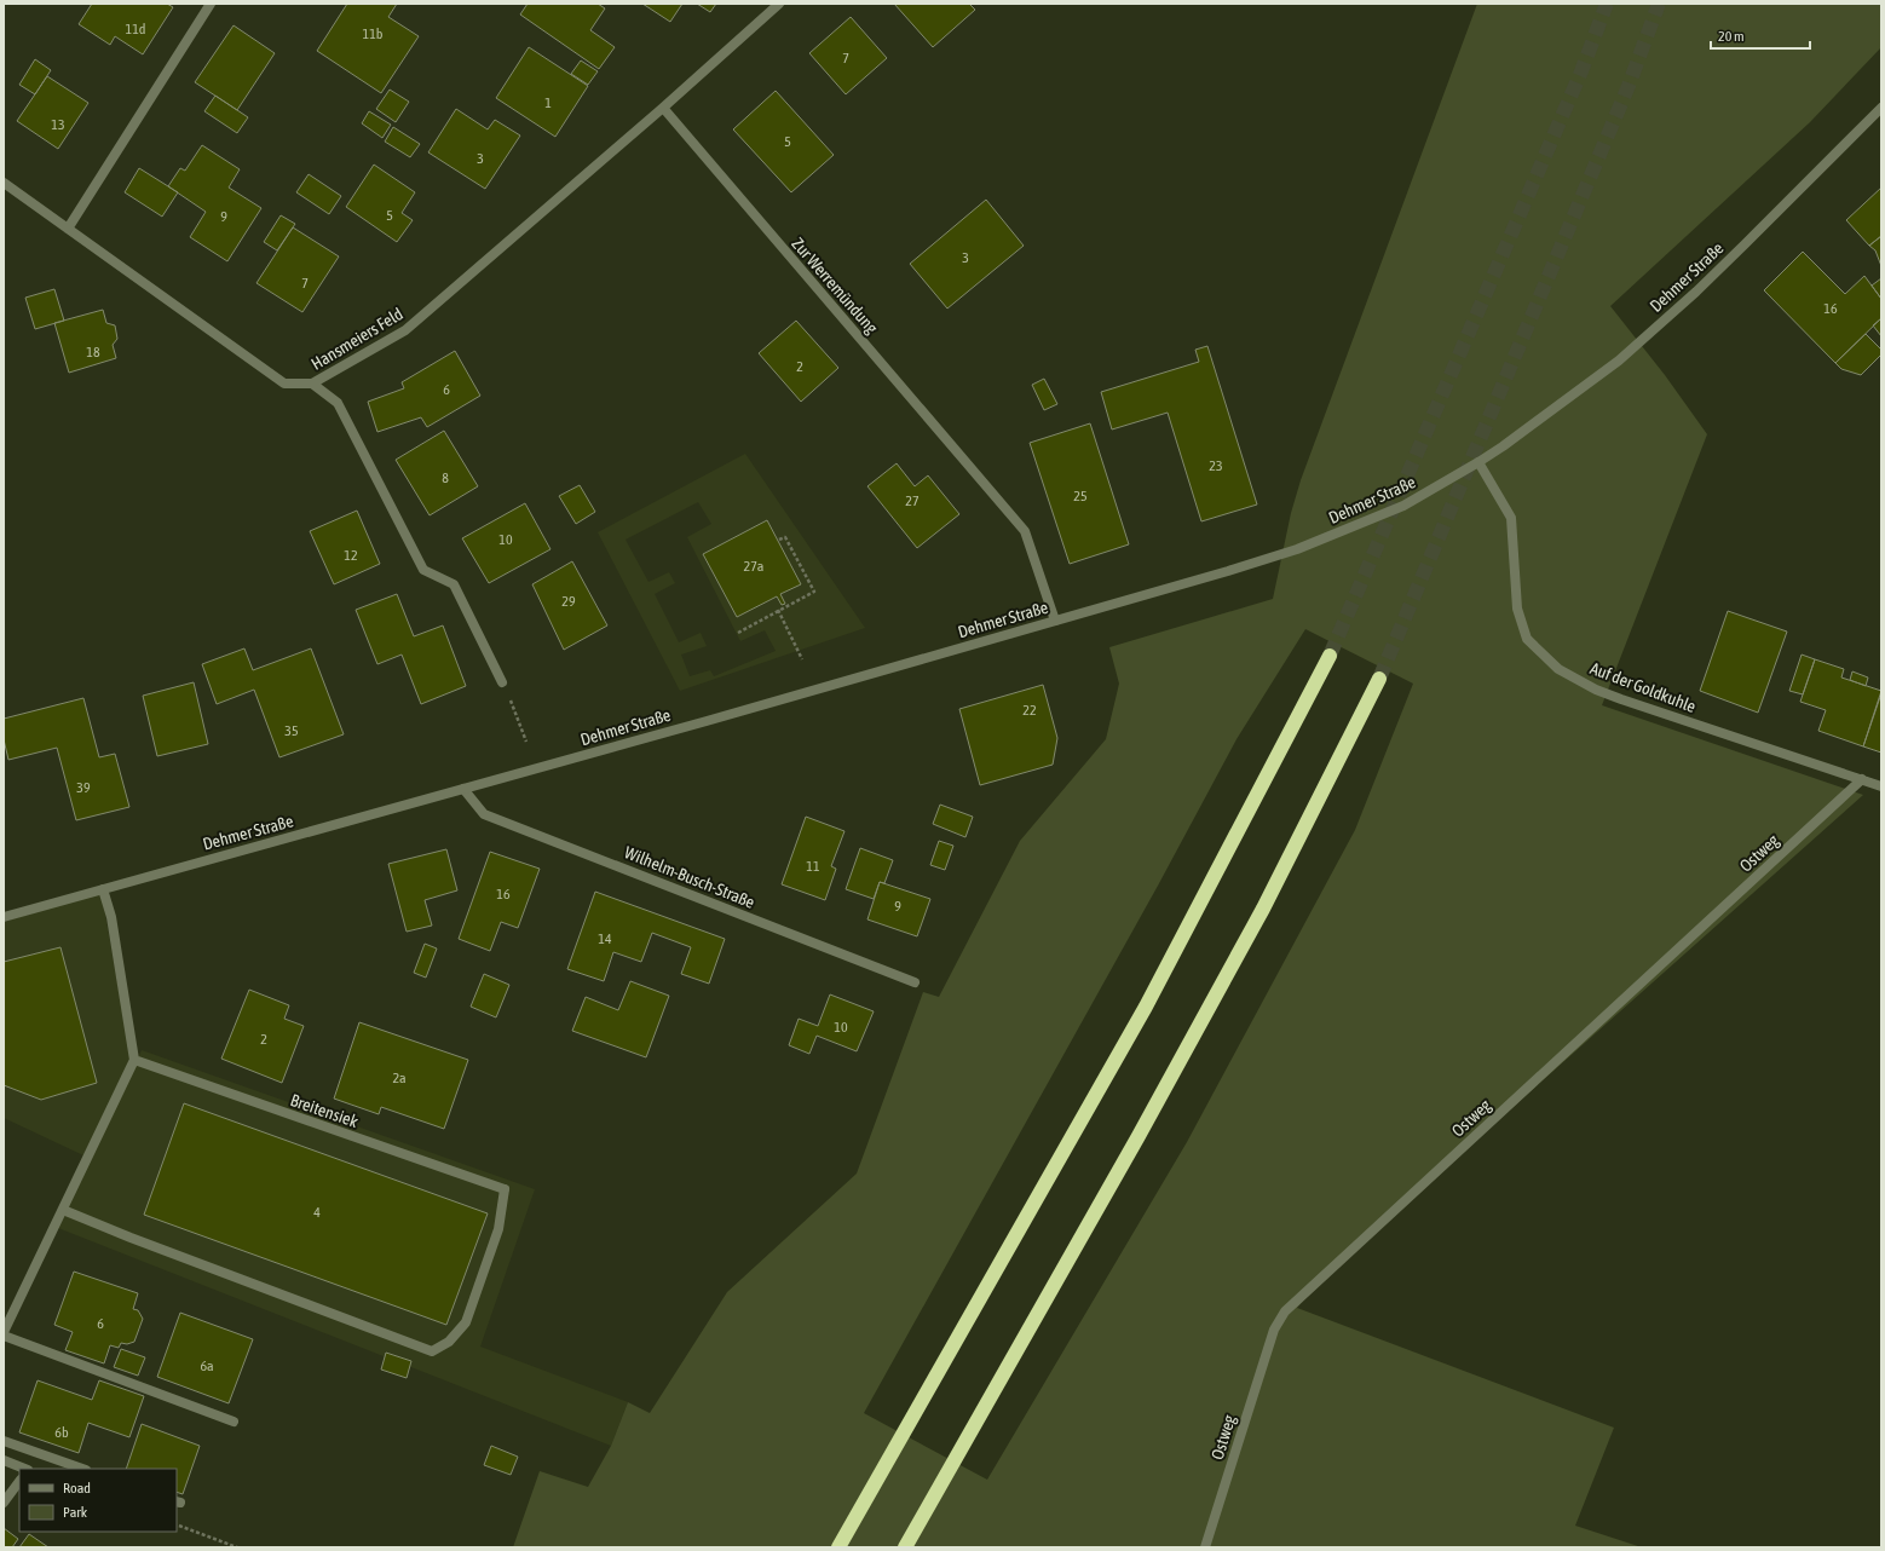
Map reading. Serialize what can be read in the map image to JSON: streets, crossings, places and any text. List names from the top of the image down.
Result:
{
  "streets": {
    "street": [
      "Dehmer Straße",
      "Zur Werremündung",
      "Hansmeiers Feld",
      "Auf der Goldkuhle",
      "Ostweg",
      "Wilhelm-Busch-Straße",
      "Breitensiek"
    ]
  },
  "crossings": [
    ["Dehmer Straße", "Zur Werremündung"],
    ["Dehmer Straße", "Auf der Goldkuhle"],
    ["Dehmer Straße", "Wilhelm-Busch-Straße"],
    ["Zur Werremündung", "Hansmeiers Feld"],
    ["Auf der Goldkuhle", "Ostweg"]
  ],
  "house_numbers": [
    "11d",
    "11b",
    "7",
    "1",
    "13",
    "5",
    "3",
    "5",
    "9",
    "3",
    "7",
    "16",
    "18",
    "2",
    "6",
    "23",
    "8",
    "25",
    "27",
    "10",
    "12",
    "27a",
    "29",
    "22",
    "35",
    "39",
    "11",
    "16",
    "9",
    "14",
    "10",
    "2",
    "2a",
    "4",
    "6",
    "6a",
    "6b"
  ],
  "legend": ["Road", "Park"],
  "scale_bar": "20 m"
}
